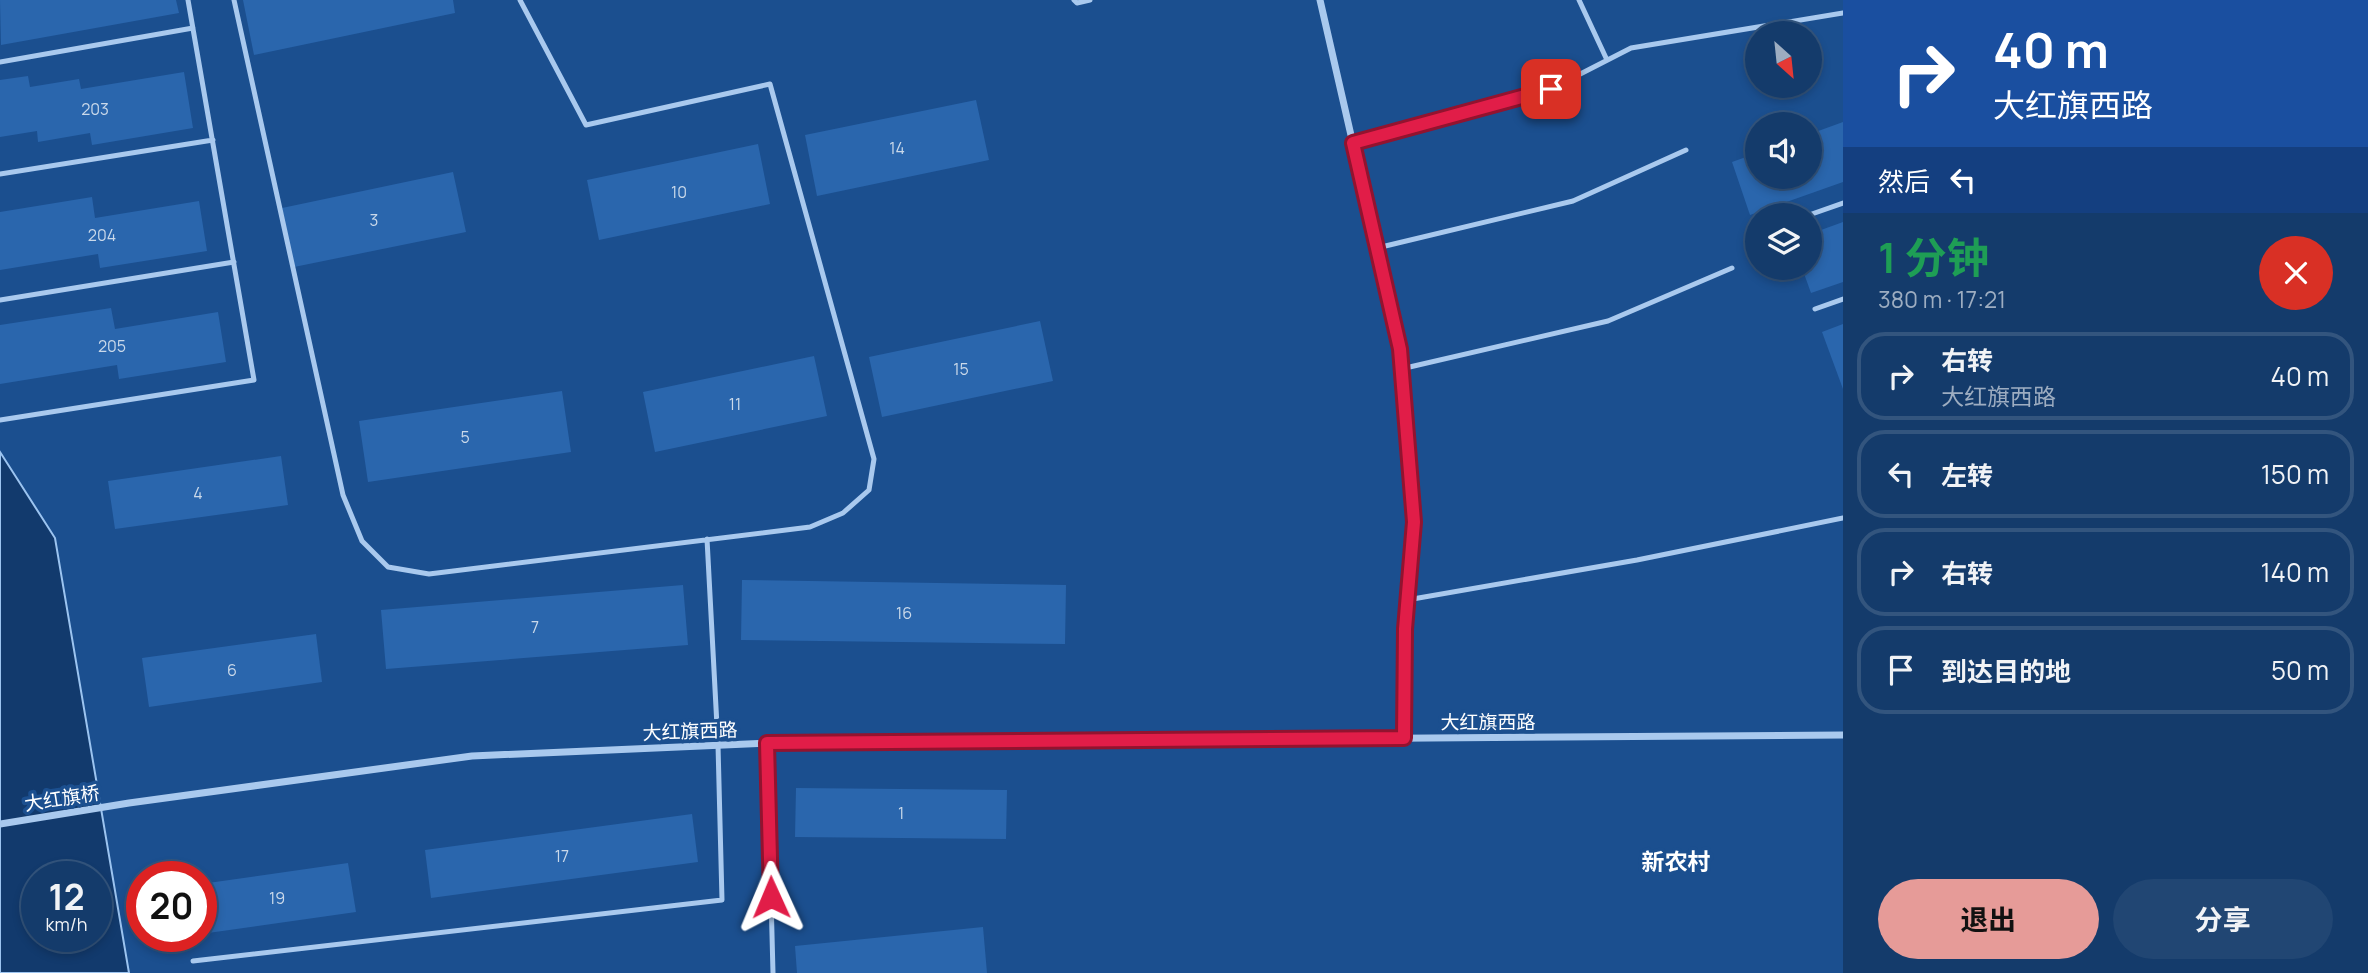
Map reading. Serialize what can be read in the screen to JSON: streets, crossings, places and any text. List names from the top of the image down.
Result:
{
  "streets": {
    "street": ["大红旗西路", "大红旗桥"]
  },
  "crossings": [
    ["大红旗西路", "大红旗桥"]
  ],
  "districts": ["新农村"],
  "house_numbers": [
    "203",
    "14",
    "10",
    "3",
    "204",
    "205",
    "15",
    "11",
    "5",
    "4",
    "16",
    "7",
    "6",
    "1",
    "17",
    "19"
  ],
  "north": "bottom right",
  "page": {
    "turn": ["40 m", "大红旗西路"],
    "then": "然后",
    "heading": ["1 分钟", "380 m · 17:21"],
    "list": [
      {
        "name": "右转",
        "note": "大红旗西路",
        "value": "40 m"
      },
      {
        "name": "左转",
        "value": "150 m"
      },
      {
        "name": "右转",
        "value": "140 m"
      },
      {
        "name": "到达目的地",
        "value": "50 m"
      }
    ],
    "speed": "12 km/h",
    "limit": "20",
    "buttons": ["退出", "分享"]
  }
}
